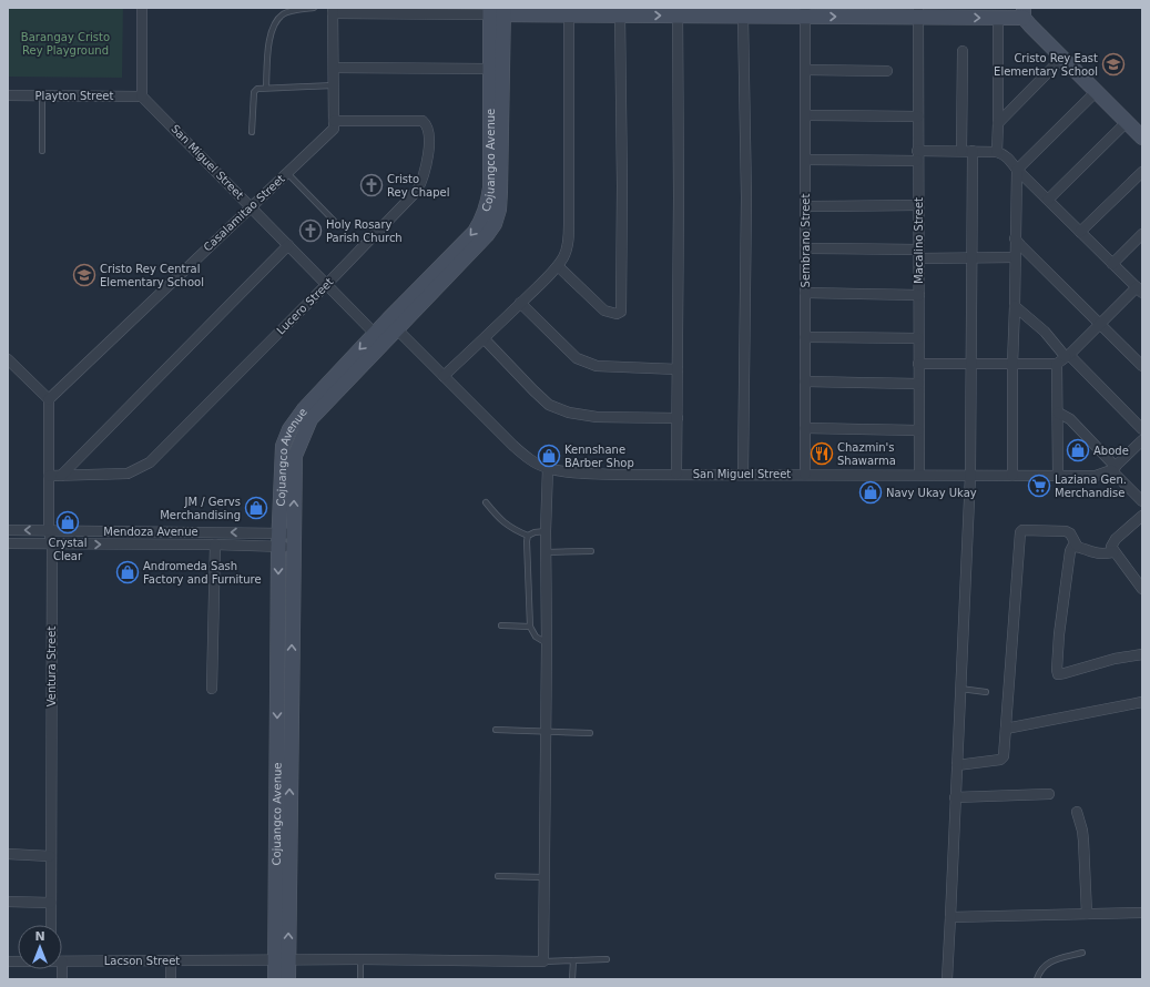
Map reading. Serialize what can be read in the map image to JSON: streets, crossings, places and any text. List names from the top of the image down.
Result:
{
  "streets": {
    "main road": ["Cojuangco Avenue"],
    "street": [
      "Playton Street",
      "San Miguel Street",
      "Casalamitao Street",
      "Sembrano Street",
      "Macalino Street",
      "Lucero Street",
      "Mendoza Avenue",
      "Ventura Street",
      "Lacson Street"
    ]
  },
  "crossings": [
    ["Playton Street", "San Miguel Street"],
    ["Cojuangco Avenue", "San Miguel Street"],
    ["Cojuangco Avenue", "Mendoza Avenue"],
    ["Cojuangco Avenue", "Lacson Street"],
    ["San Miguel Street", "Casalamitao Street"],
    ["San Miguel Street", "Sembrano Street"],
    ["San Miguel Street", "Macalino Street"],
    ["San Miguel Street", "Lucero Street"],
    ["Casalamitao Street", "Lucero Street"],
    ["Casalamitao Street", "Ventura Street"],
    ["Lucero Street", "Ventura Street"],
    ["Mendoza Avenue", "Ventura Street"]
  ],
  "parks": ["Barangay Cristo Rey Playground"],
  "places": {
    "school or university": ["Cristo Rey East Elementary School", "Cristo Rey Central Elementary School"],
    "church": ["Cristo Rey Chapel", "Holy Rosary Parish Church"],
    "shop": [
      "Abode",
      "Kennshane BArber Shop",
      "Navy Ukay Ukay",
      "JM / Gervs Merchandising",
      "Crystal Clear",
      "Andromeda Sash Factory and Furniture"
    ],
    "restaurant": ["Chazmin's Shawarma"],
    "supermarket": ["Laziana Gen. Merchandise"]
  },
  "north": "top"
}
